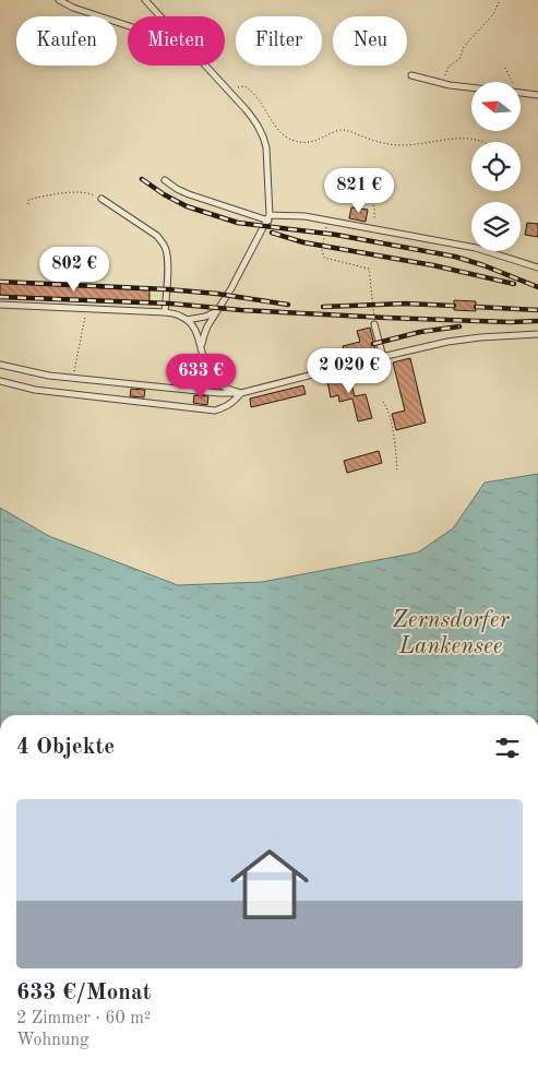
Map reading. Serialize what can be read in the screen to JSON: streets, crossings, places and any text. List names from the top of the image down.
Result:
{
  "water": ["Zernsdorfer Lankensee"],
  "north": "left",
  "page": {
    "chip": [
      "Kaufen",
      "Mieten",
      "Filter",
      "Neu"
    ],
    "price": [
      "821 €",
      "802 €",
      "2 020 €",
      "633 €"
    ],
    "heading": "4 Objekte",
    "list": [
      {
        "name": "633 €/Monat",
        "note": "2 Zimmer · 60 m² · Wohnung"
      }
    ]
  }
}
